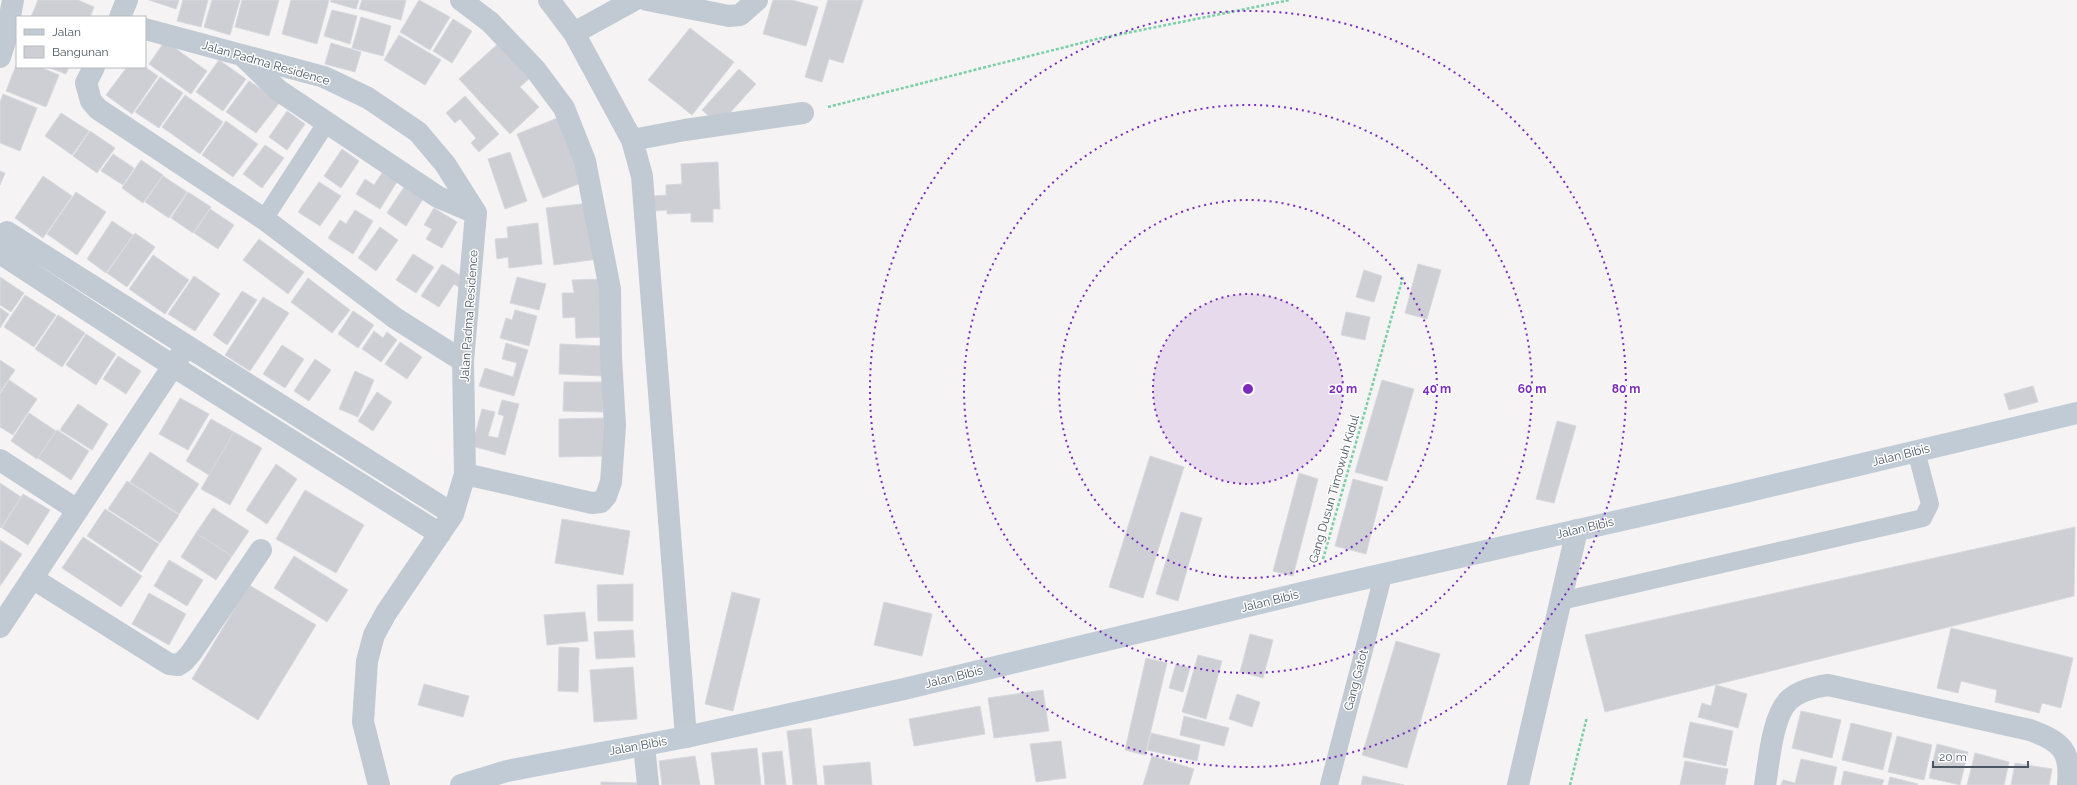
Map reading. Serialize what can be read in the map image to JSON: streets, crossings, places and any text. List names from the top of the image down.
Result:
{
  "streets": {
    "main road": ["Jalan Bibis"],
    "street": ["Jalan Padma Residence"],
    "lane": ["Gang Gatot"],
    "path": ["Gang Dusun Timowuh Kidul"]
  },
  "crossings": [
    ["Jalan Bibis", "Gang Dusun Timowuh Kidul"],
    ["Jalan Bibis", "Gang Gatot"]
  ],
  "legend": ["Jalan", "Bangunan"],
  "scale_bar": "20 m",
  "rings": [
    "20 m",
    "40 m",
    "60 m",
    "80 m"
  ]
}
